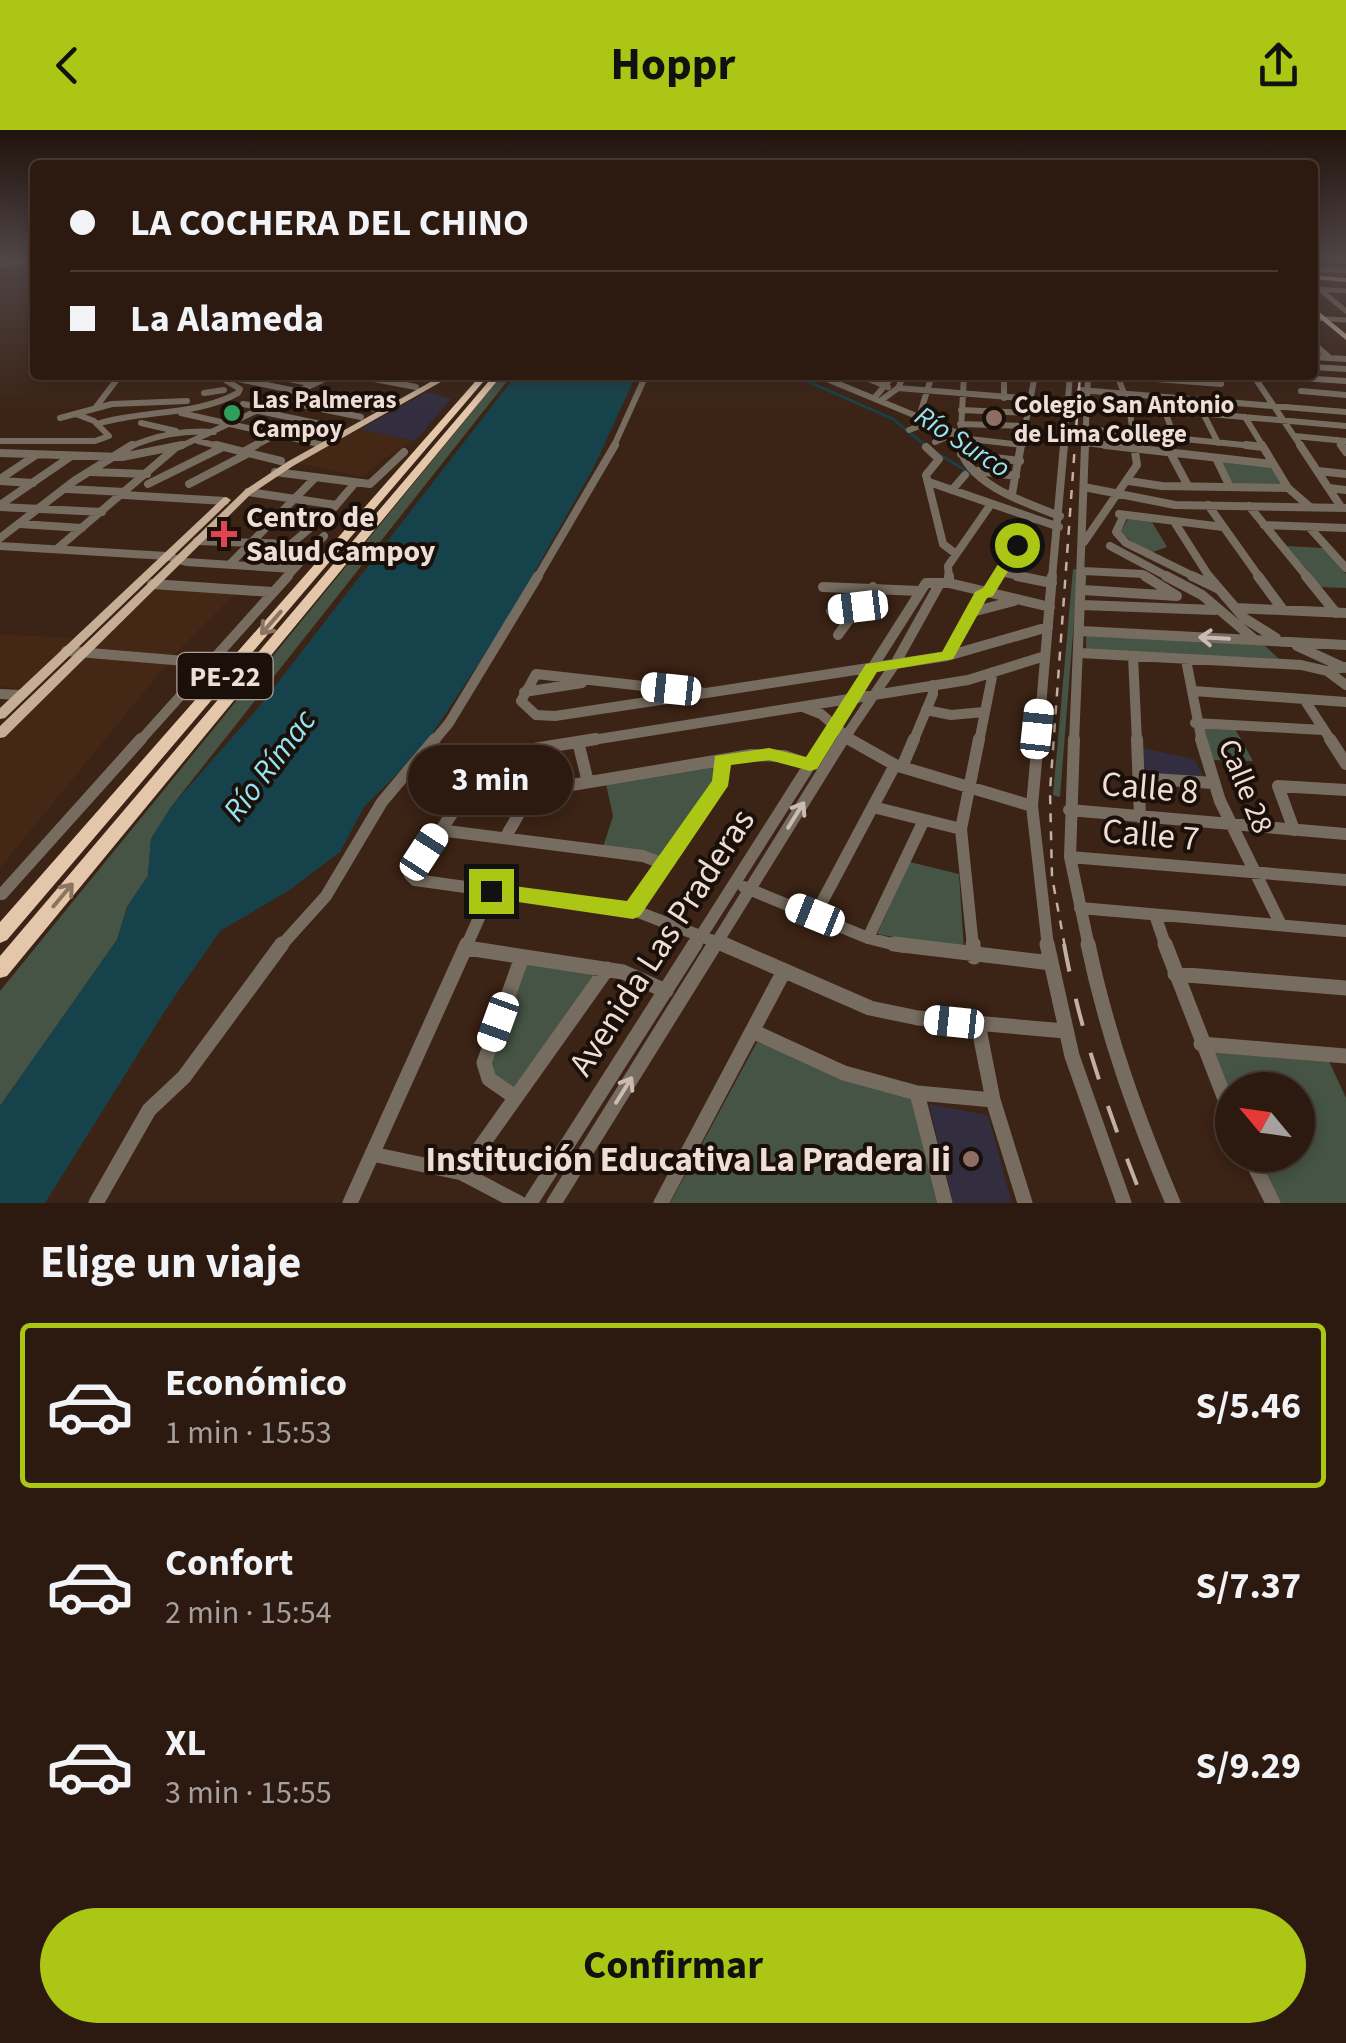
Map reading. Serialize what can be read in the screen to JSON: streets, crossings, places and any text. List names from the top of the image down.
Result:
{
  "streets": {
    "highway": ["PE-22"],
    "street": [
      "Calle 28",
      "Calle 8",
      "Calle 7",
      "Avenida Las Praderas"
    ]
  },
  "crossings": [
    ["Calle 28", "Calle 8"],
    ["Calle 28", "Calle 7"]
  ],
  "water": ["Río Surco", "Río Rímac"],
  "places": {
    "other": ["Las Palmeras Campoy", "Colegio San Antonio de Lima College", "Institución Educativa La Pradera Ii"],
    "health": ["Centro de Salud Campoy"]
  },
  "north": "top left",
  "page": {
    "header": "Hoppr",
    "banner": ["LA COCHERA DEL CHINO", "La Alameda"],
    "bubble": "3 min",
    "heading": "Elige un viaje",
    "list": [
      {
        "name": "Económico",
        "note": "1 min · 15:53",
        "value": "S/5.46"
      },
      {
        "name": "Confort",
        "note": "2 min · 15:54",
        "value": "S/7.37"
      },
      {
        "name": "XL",
        "note": "3 min · 15:55",
        "value": "S/9.29"
      }
    ],
    "buttons": "Confirmar"
  }
}
